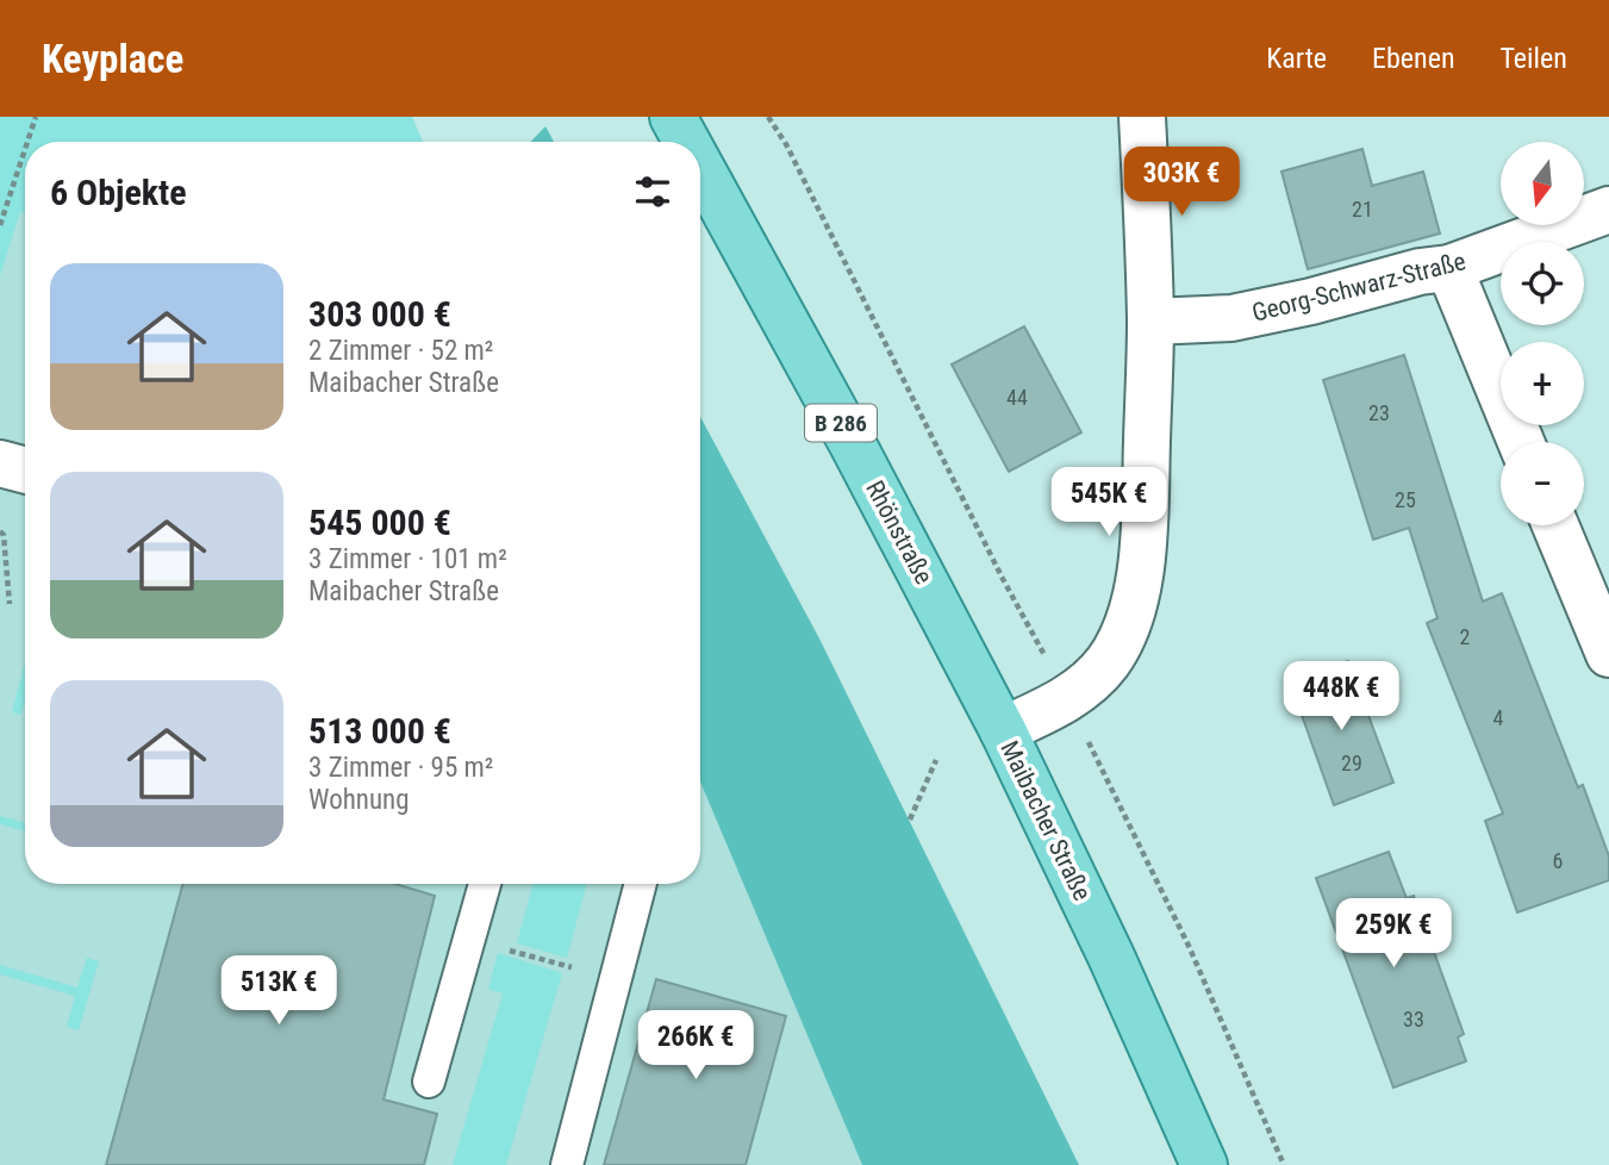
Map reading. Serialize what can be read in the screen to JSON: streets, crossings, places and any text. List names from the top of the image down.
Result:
{
  "streets": {
    "main road": ["B 286", "Rhönstraße", "Maibacher Straße"],
    "street": ["Georg-Schwarz-Straße"]
  },
  "crossings": [
    ["Georg-Schwarz-Straße", "Maibacher Straße"],
    ["Rhönstraße", "Maibacher Straße"]
  ],
  "house_numbers": [
    "21",
    "44",
    "23",
    "25",
    "2",
    "4",
    "29",
    "6",
    "33"
  ],
  "north": "bottom",
  "page": {
    "header": "Keyplace",
    "nav": ["Karte", "Ebenen", "Teilen"],
    "map_buttons": ["+", "−"],
    "heading": "6 Objekte",
    "price": [
      "303K €",
      "545K €",
      "448K €",
      "259K €",
      "513K €",
      "266K €"
    ],
    "list": [
      {
        "name": "303 000 €",
        "note": "2 Zimmer · 52 m² · Maibacher Straße"
      },
      {
        "name": "545 000 €",
        "note": "3 Zimmer · 101 m² · Maibacher Straße"
      },
      {
        "name": "513 000 €",
        "note": "3 Zimmer · 95 m² · Wohnung"
      }
    ]
  }
}
